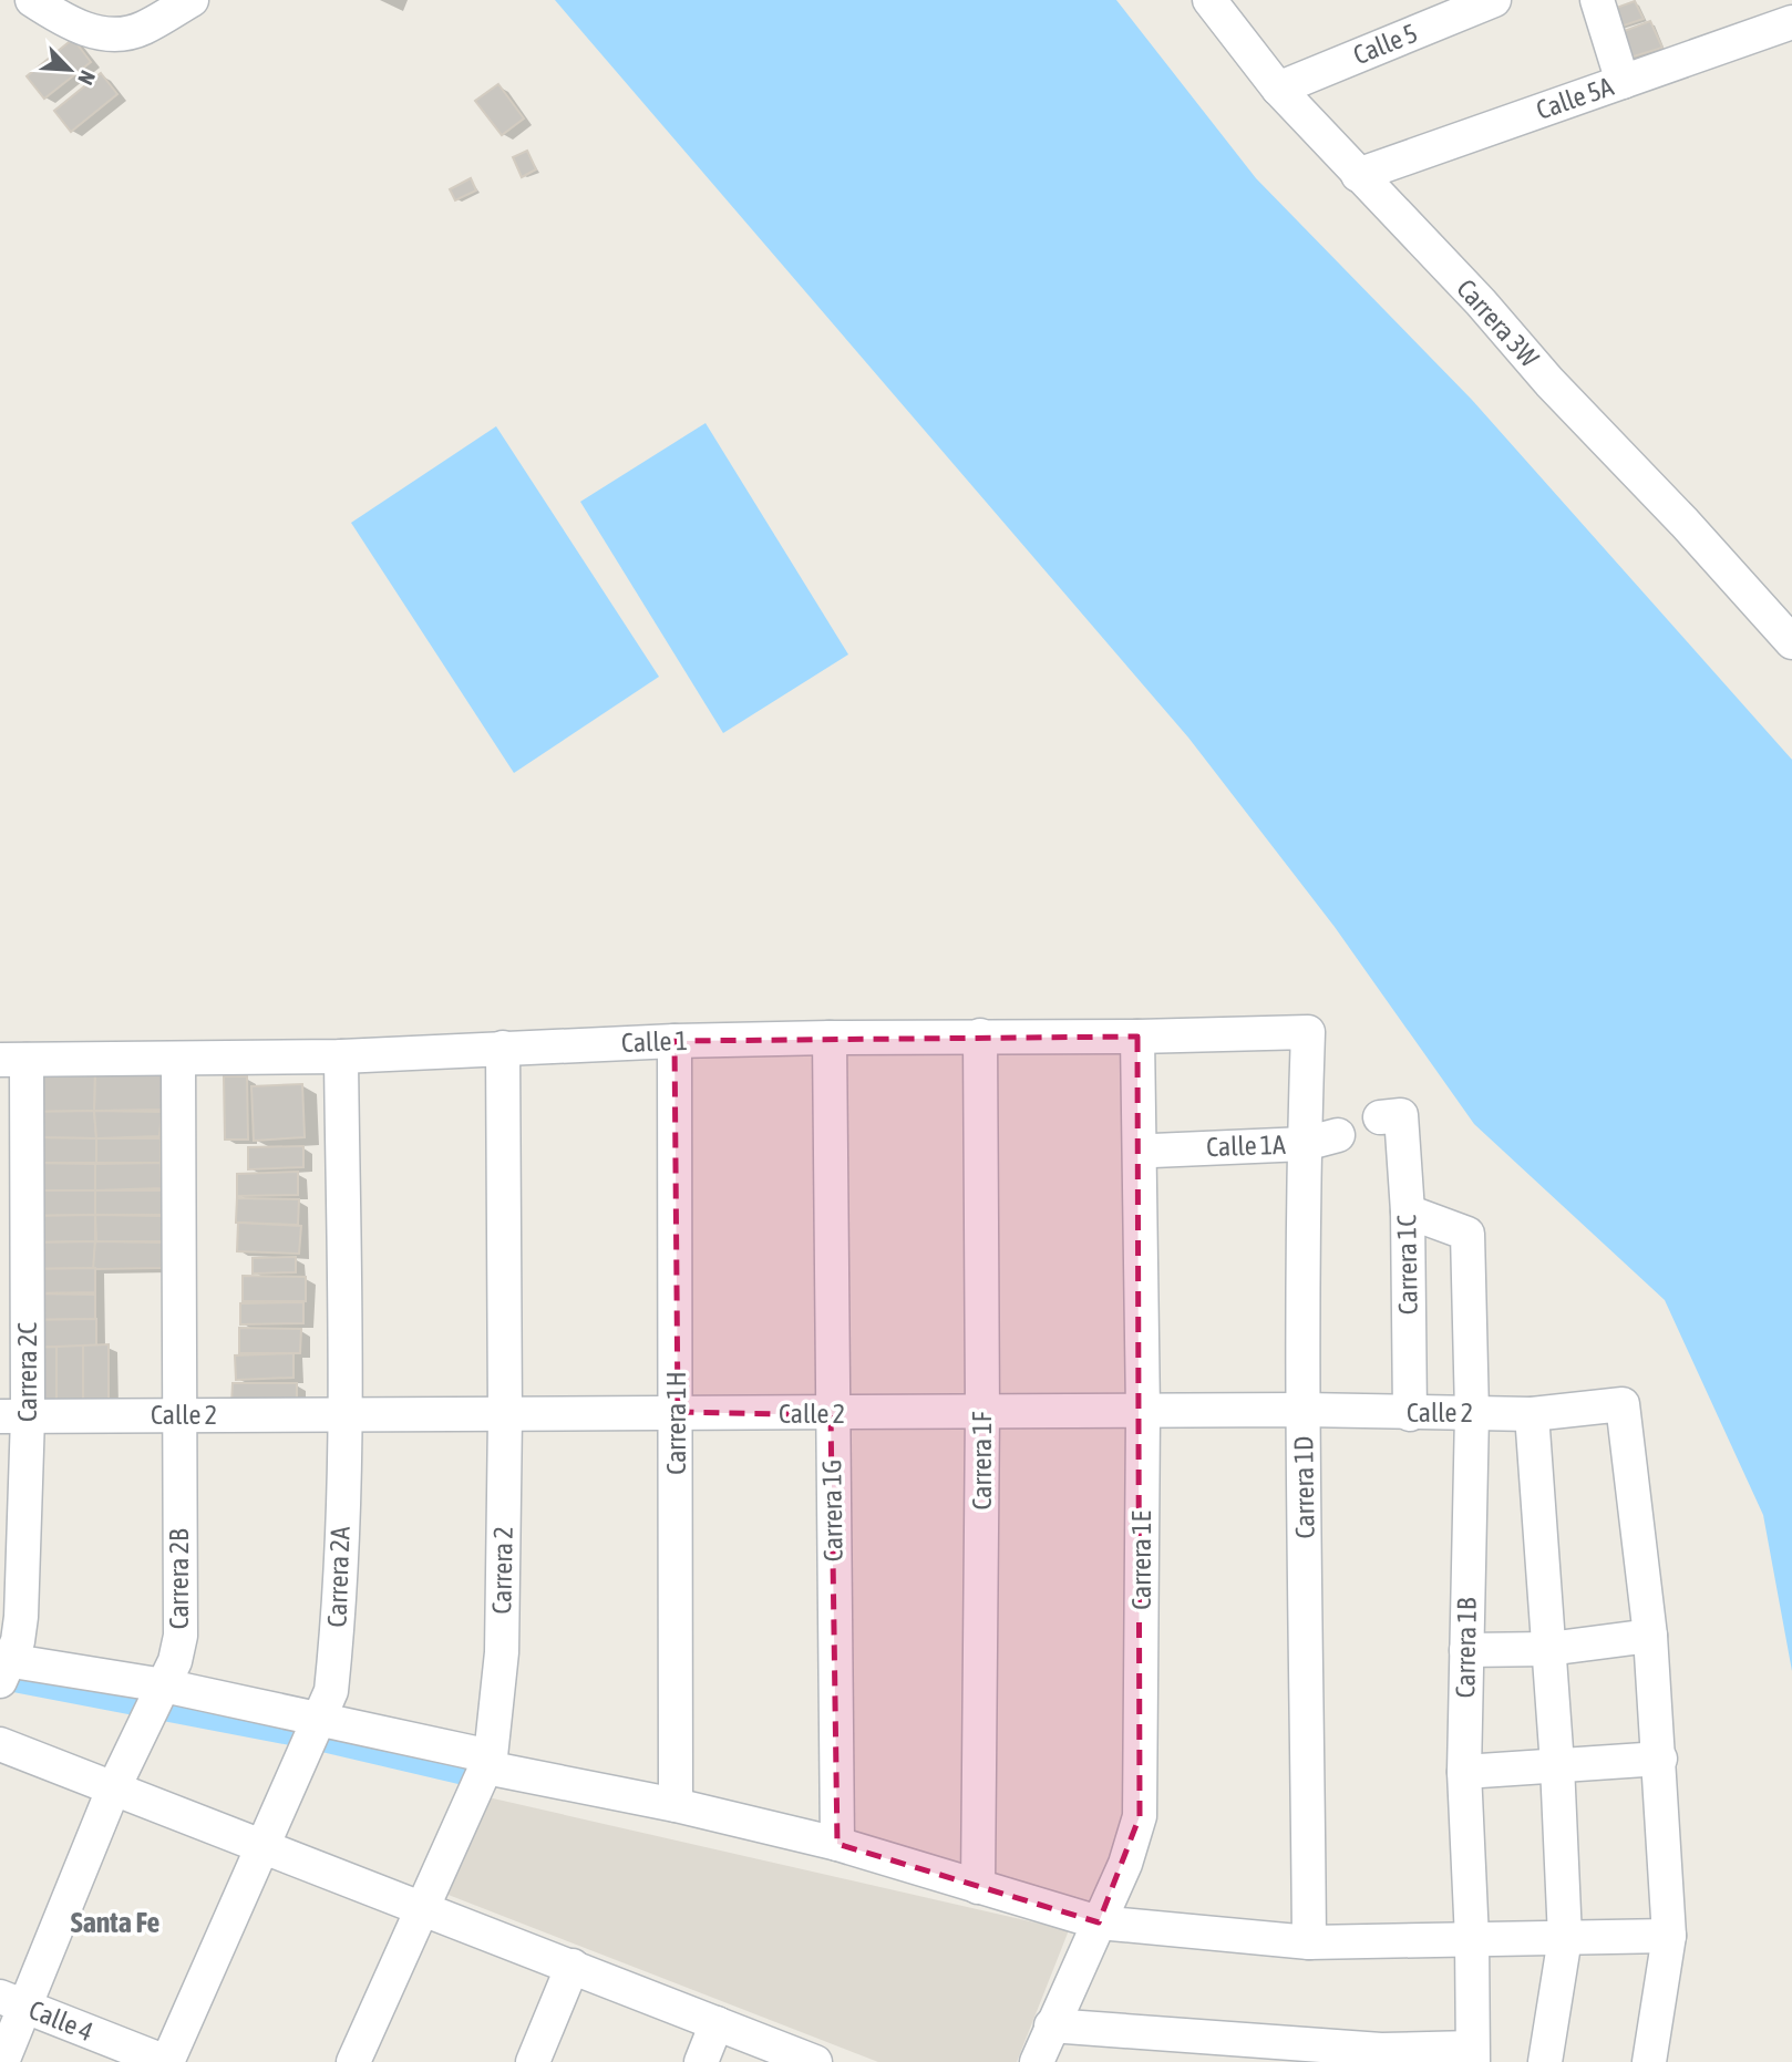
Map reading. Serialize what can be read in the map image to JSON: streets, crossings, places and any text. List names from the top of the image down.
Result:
{
  "streets": {
    "street": [
      "Calle 5",
      "Calle 5A",
      "Carrera 3W",
      "Calle 1",
      "Calle 1A",
      "Carrera 1C",
      "Carrera 2C",
      "Calle 2",
      "Carrera 1H",
      "Carrera 1F",
      "Carrera 1D",
      "Carrera 1G",
      "Carrera 1E",
      "Carrera 2",
      "Carrera 2A",
      "Carrera 2B",
      "Carrera 1B",
      "Calle 4"
    ]
  },
  "crossings": [
    ["Calle 5", "Carrera 3W"],
    ["Calle 5A", "Carrera 3W"],
    ["Calle 1", "Carrera 2C"],
    ["Calle 1", "Carrera 1H"],
    ["Calle 1", "Carrera 1F"],
    ["Calle 1", "Carrera 1D"],
    ["Calle 1", "Carrera 1G"],
    ["Calle 1", "Carrera 1E"],
    ["Calle 1", "Carrera 2"],
    ["Calle 1", "Carrera 2A"],
    ["Calle 1", "Carrera 2B"],
    ["Calle 1A", "Carrera 1D"],
    ["Carrera 1C", "Calle 2"],
    ["Carrera 1C", "Carrera 1B"],
    ["Carrera 2C", "Calle 2"],
    ["Calle 2", "Carrera 1H"],
    ["Calle 2", "Carrera 1F"],
    ["Calle 2", "Carrera 1D"],
    ["Calle 2", "Carrera 1G"],
    ["Calle 2", "Carrera 1E"],
    ["Calle 2", "Carrera 2"],
    ["Calle 2", "Carrera 2A"],
    ["Calle 2", "Carrera 2B"],
    ["Calle 2", "Carrera 1B"],
    ["Carrera 2A", "Calle 4"],
    ["Carrera 2B", "Calle 4"]
  ],
  "districts": ["Santa Fe"],
  "north": "bottom right"
}
